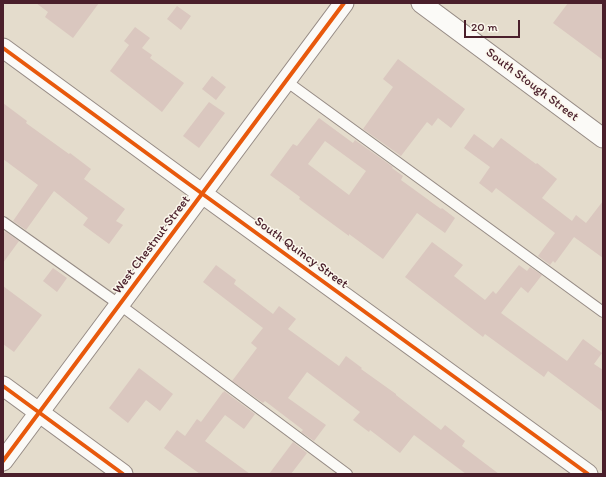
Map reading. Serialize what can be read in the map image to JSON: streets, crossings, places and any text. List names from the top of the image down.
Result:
{
  "streets": {
    "street": ["South Stough Street", "West Chestnut Street", "South Quincy Street"]
  },
  "crossings": [
    ["West Chestnut Street", "South Quincy Street"]
  ],
  "scale_bar": "20 m"
}
